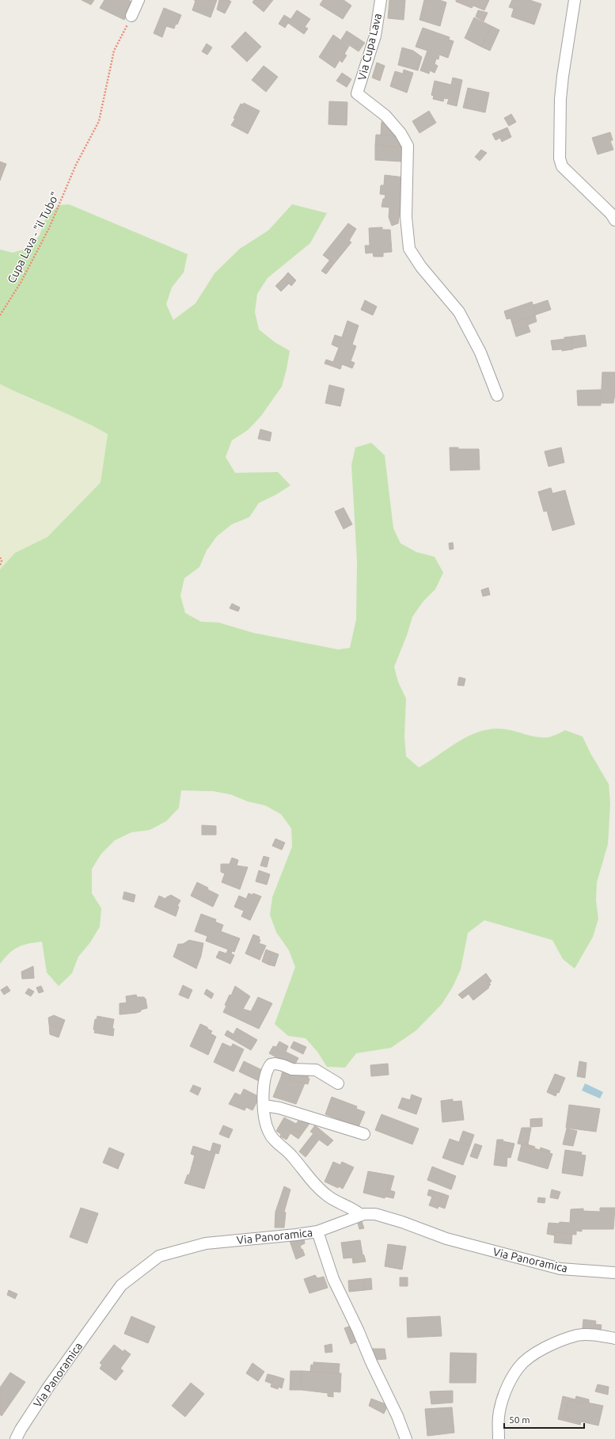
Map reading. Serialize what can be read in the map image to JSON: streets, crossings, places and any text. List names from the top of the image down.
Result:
{
  "streets": {
    "street": ["Via Cupa Lava", "Via Panoramica"],
    "path": ["Cupa Lava - \"il Tubo\""]
  },
  "scale_bar": "50 m"
}
